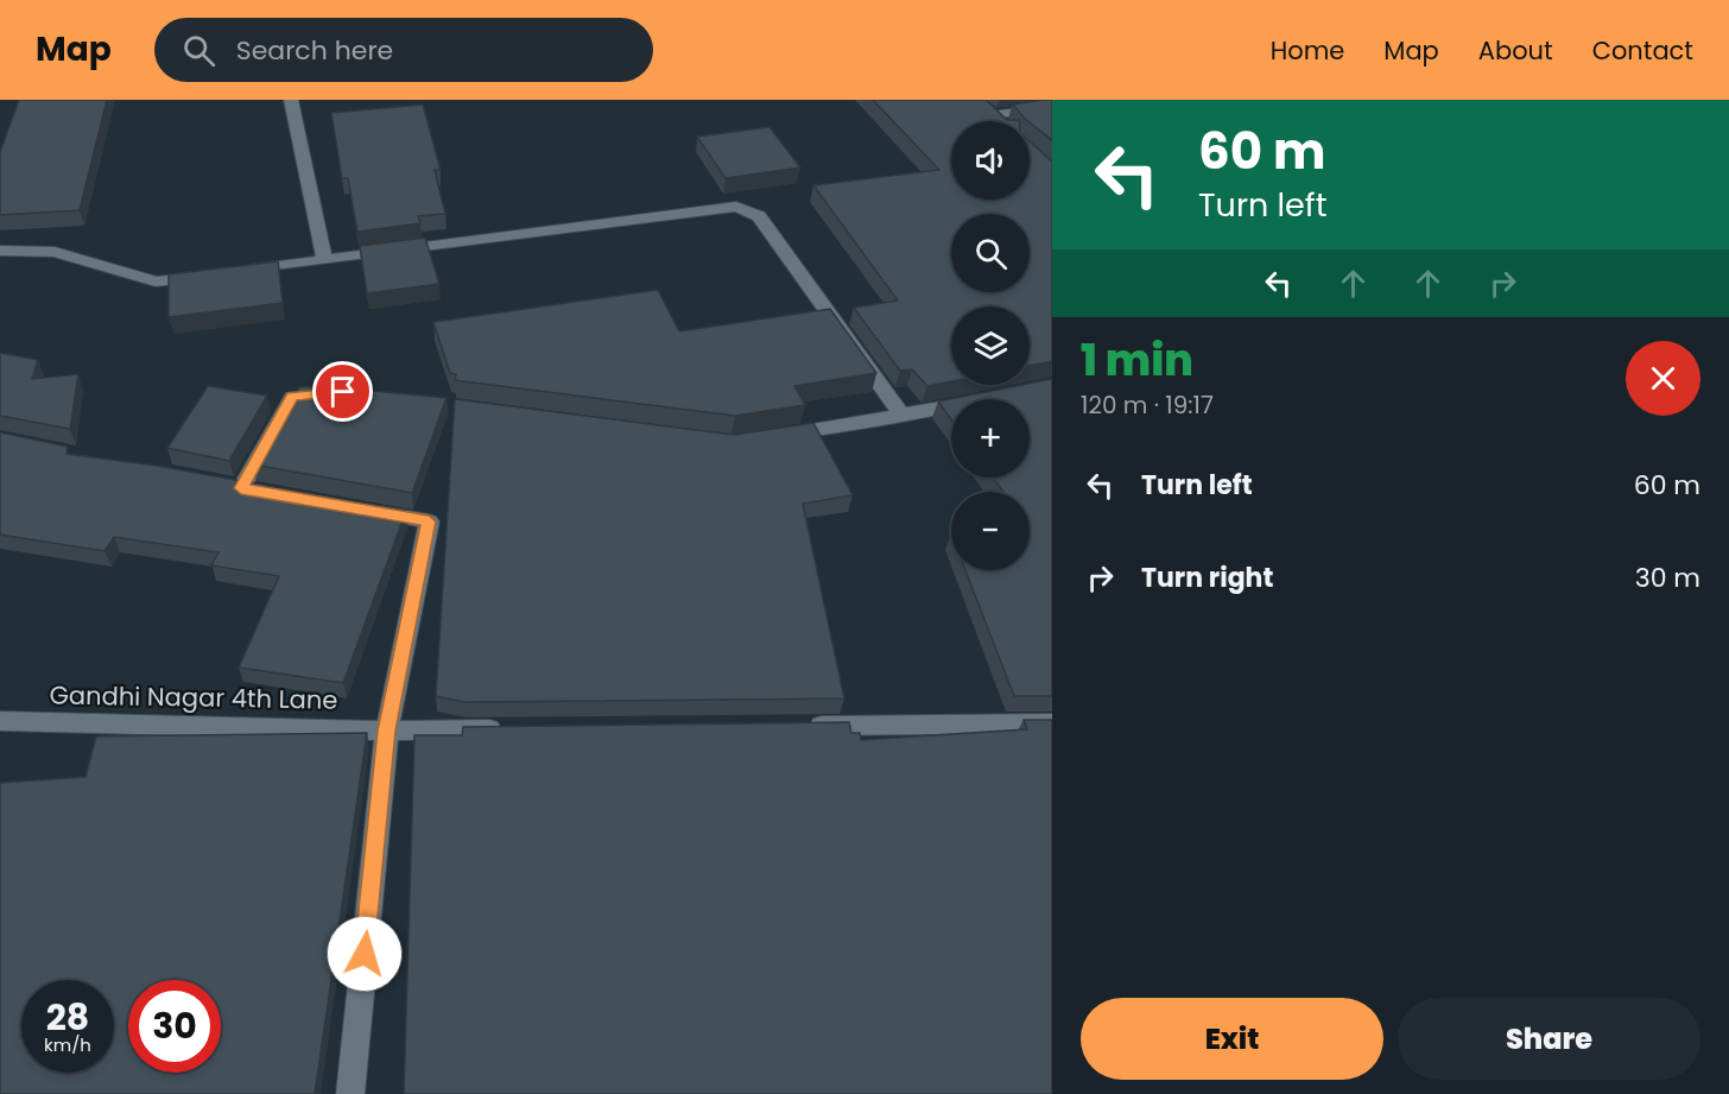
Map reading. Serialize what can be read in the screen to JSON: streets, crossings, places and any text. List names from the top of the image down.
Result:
{
  "streets": {
    "street": ["Gandhi Nagar 4th Lane"]
  },
  "page": {
    "header": "Map",
    "search": "Search here",
    "nav": [
      "Home",
      "Map",
      "About",
      "Contact"
    ],
    "turn": ["60 m", "Turn left"],
    "map_buttons": ["+", "−"],
    "heading": ["1 min", "120 m · 19:17"],
    "list": [
      {
        "name": "Turn left",
        "value": "60 m"
      },
      {
        "name": "Turn right",
        "value": "30 m"
      }
    ],
    "speed": "28 km/h",
    "limit": "30",
    "buttons": ["Exit", "Share"]
  }
}
